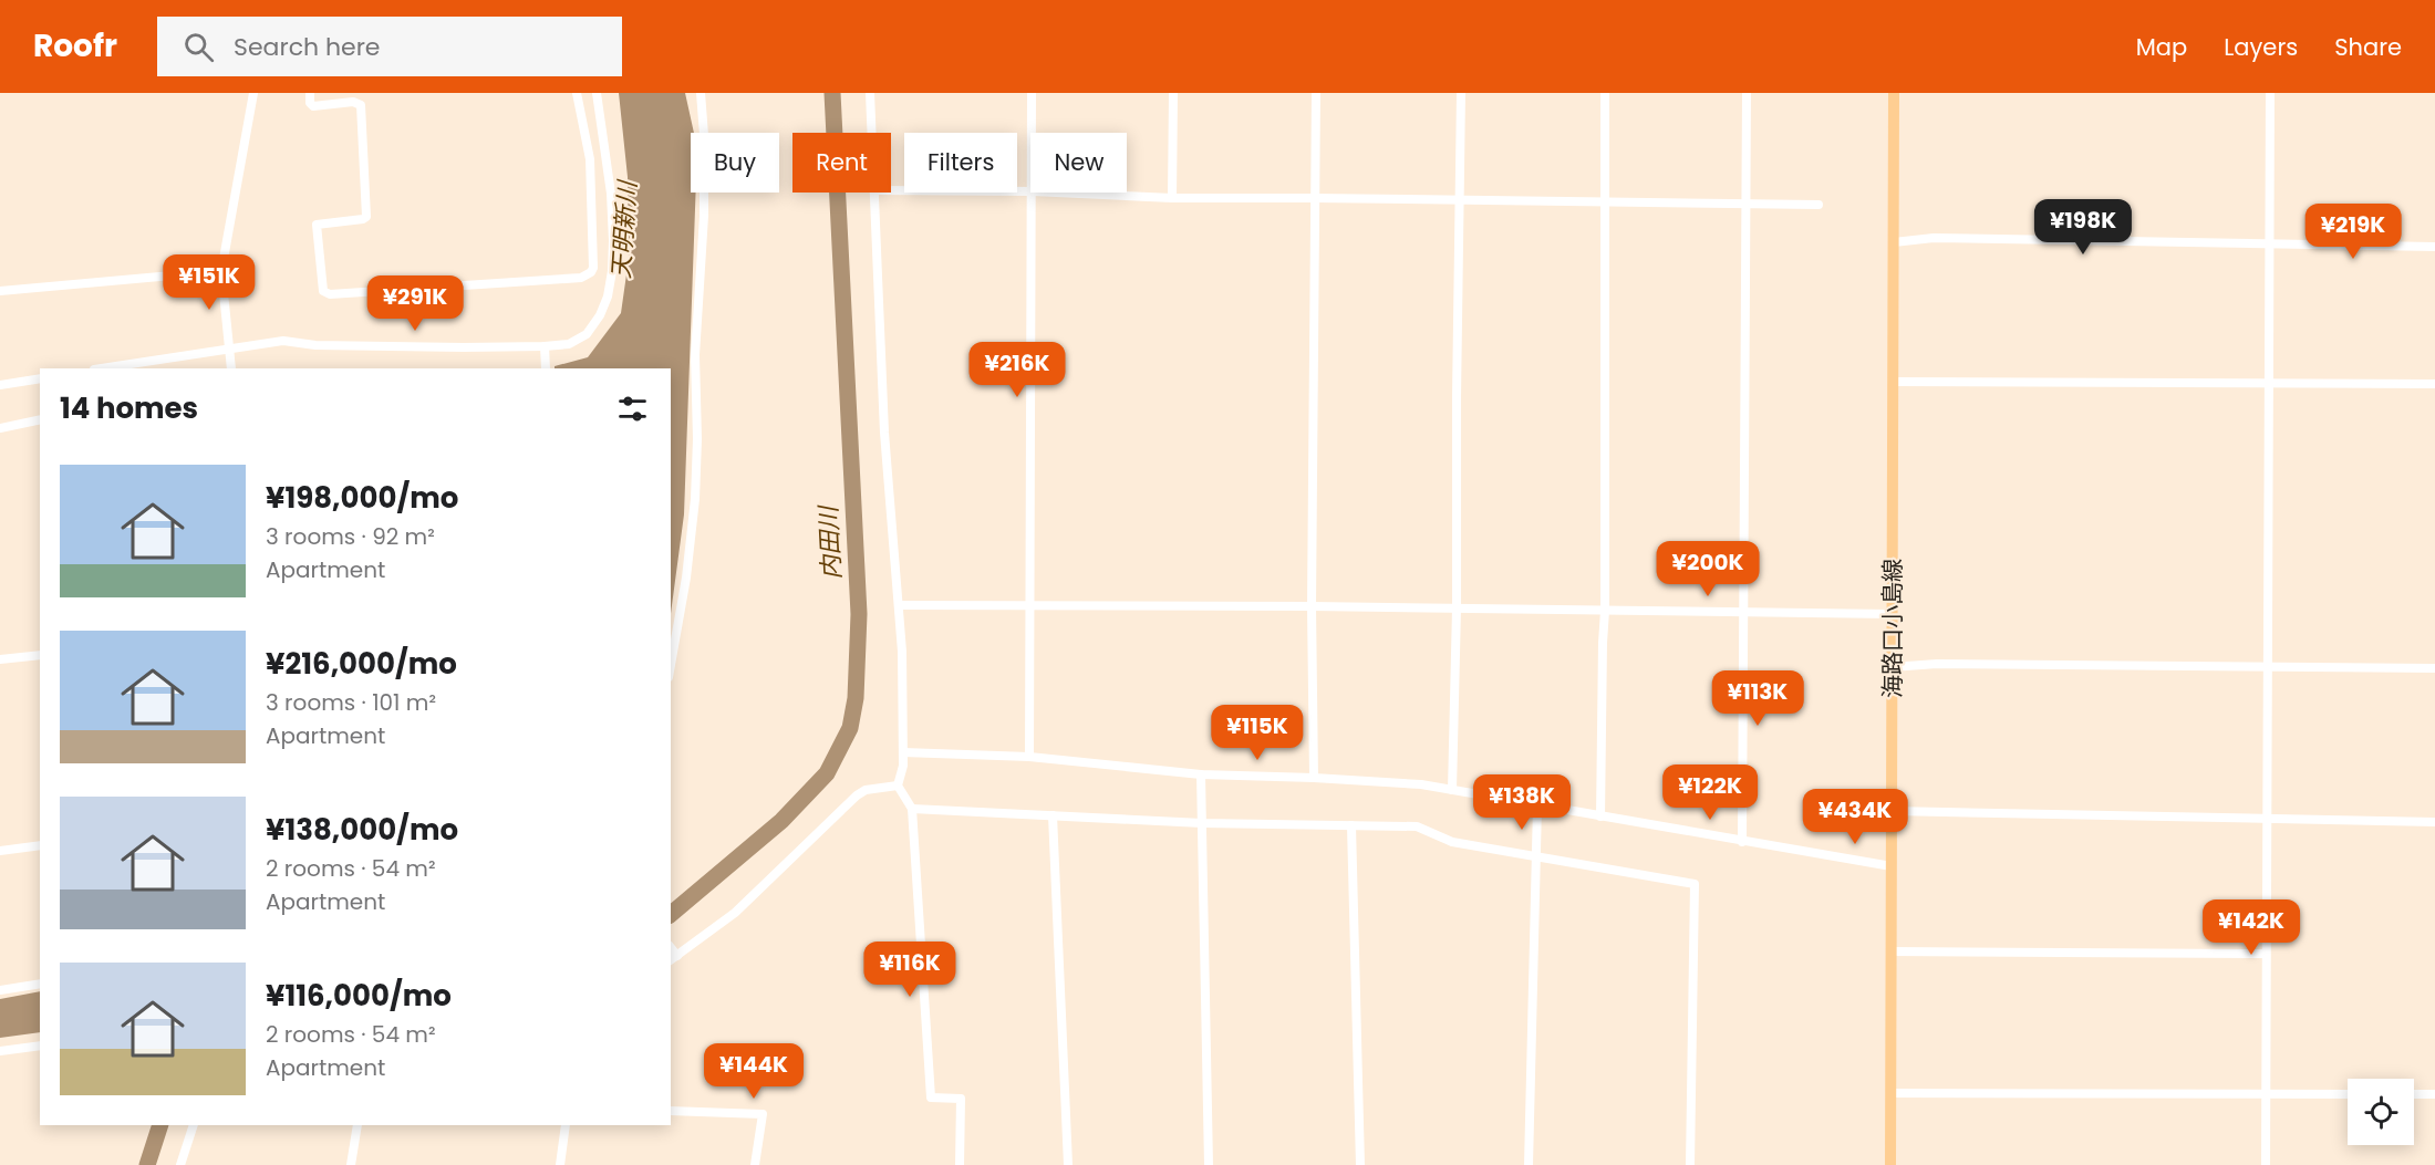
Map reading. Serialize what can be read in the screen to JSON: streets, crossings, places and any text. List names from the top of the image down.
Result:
{
  "streets": {
    "main road": ["海路口小島線"]
  },
  "water": ["天明新川", "内田川"],
  "page": {
    "header": "Roofr",
    "search": "Search here",
    "nav": ["Map", "Layers", "Share"],
    "chip": [
      "Buy",
      "Rent",
      "Filters",
      "New"
    ],
    "price": [
      "¥198K",
      "¥219K",
      "¥151K",
      "¥291K",
      "¥216K",
      "¥200K",
      "¥113K",
      "¥115K",
      "¥122K",
      "¥138K",
      "¥434K",
      "¥142K",
      "¥116K",
      "¥144K"
    ],
    "heading": "14 homes",
    "list": [
      {
        "name": "¥198,000/mo",
        "note": "3 rooms · 92 m² · Apartment"
      },
      {
        "name": "¥216,000/mo",
        "note": "3 rooms · 101 m² · Apartment"
      },
      {
        "name": "¥138,000/mo",
        "note": "2 rooms · 54 m² · Apartment"
      },
      {
        "name": "¥116,000/mo",
        "note": "2 rooms · 54 m² · Apartment"
      }
    ]
  }
}
